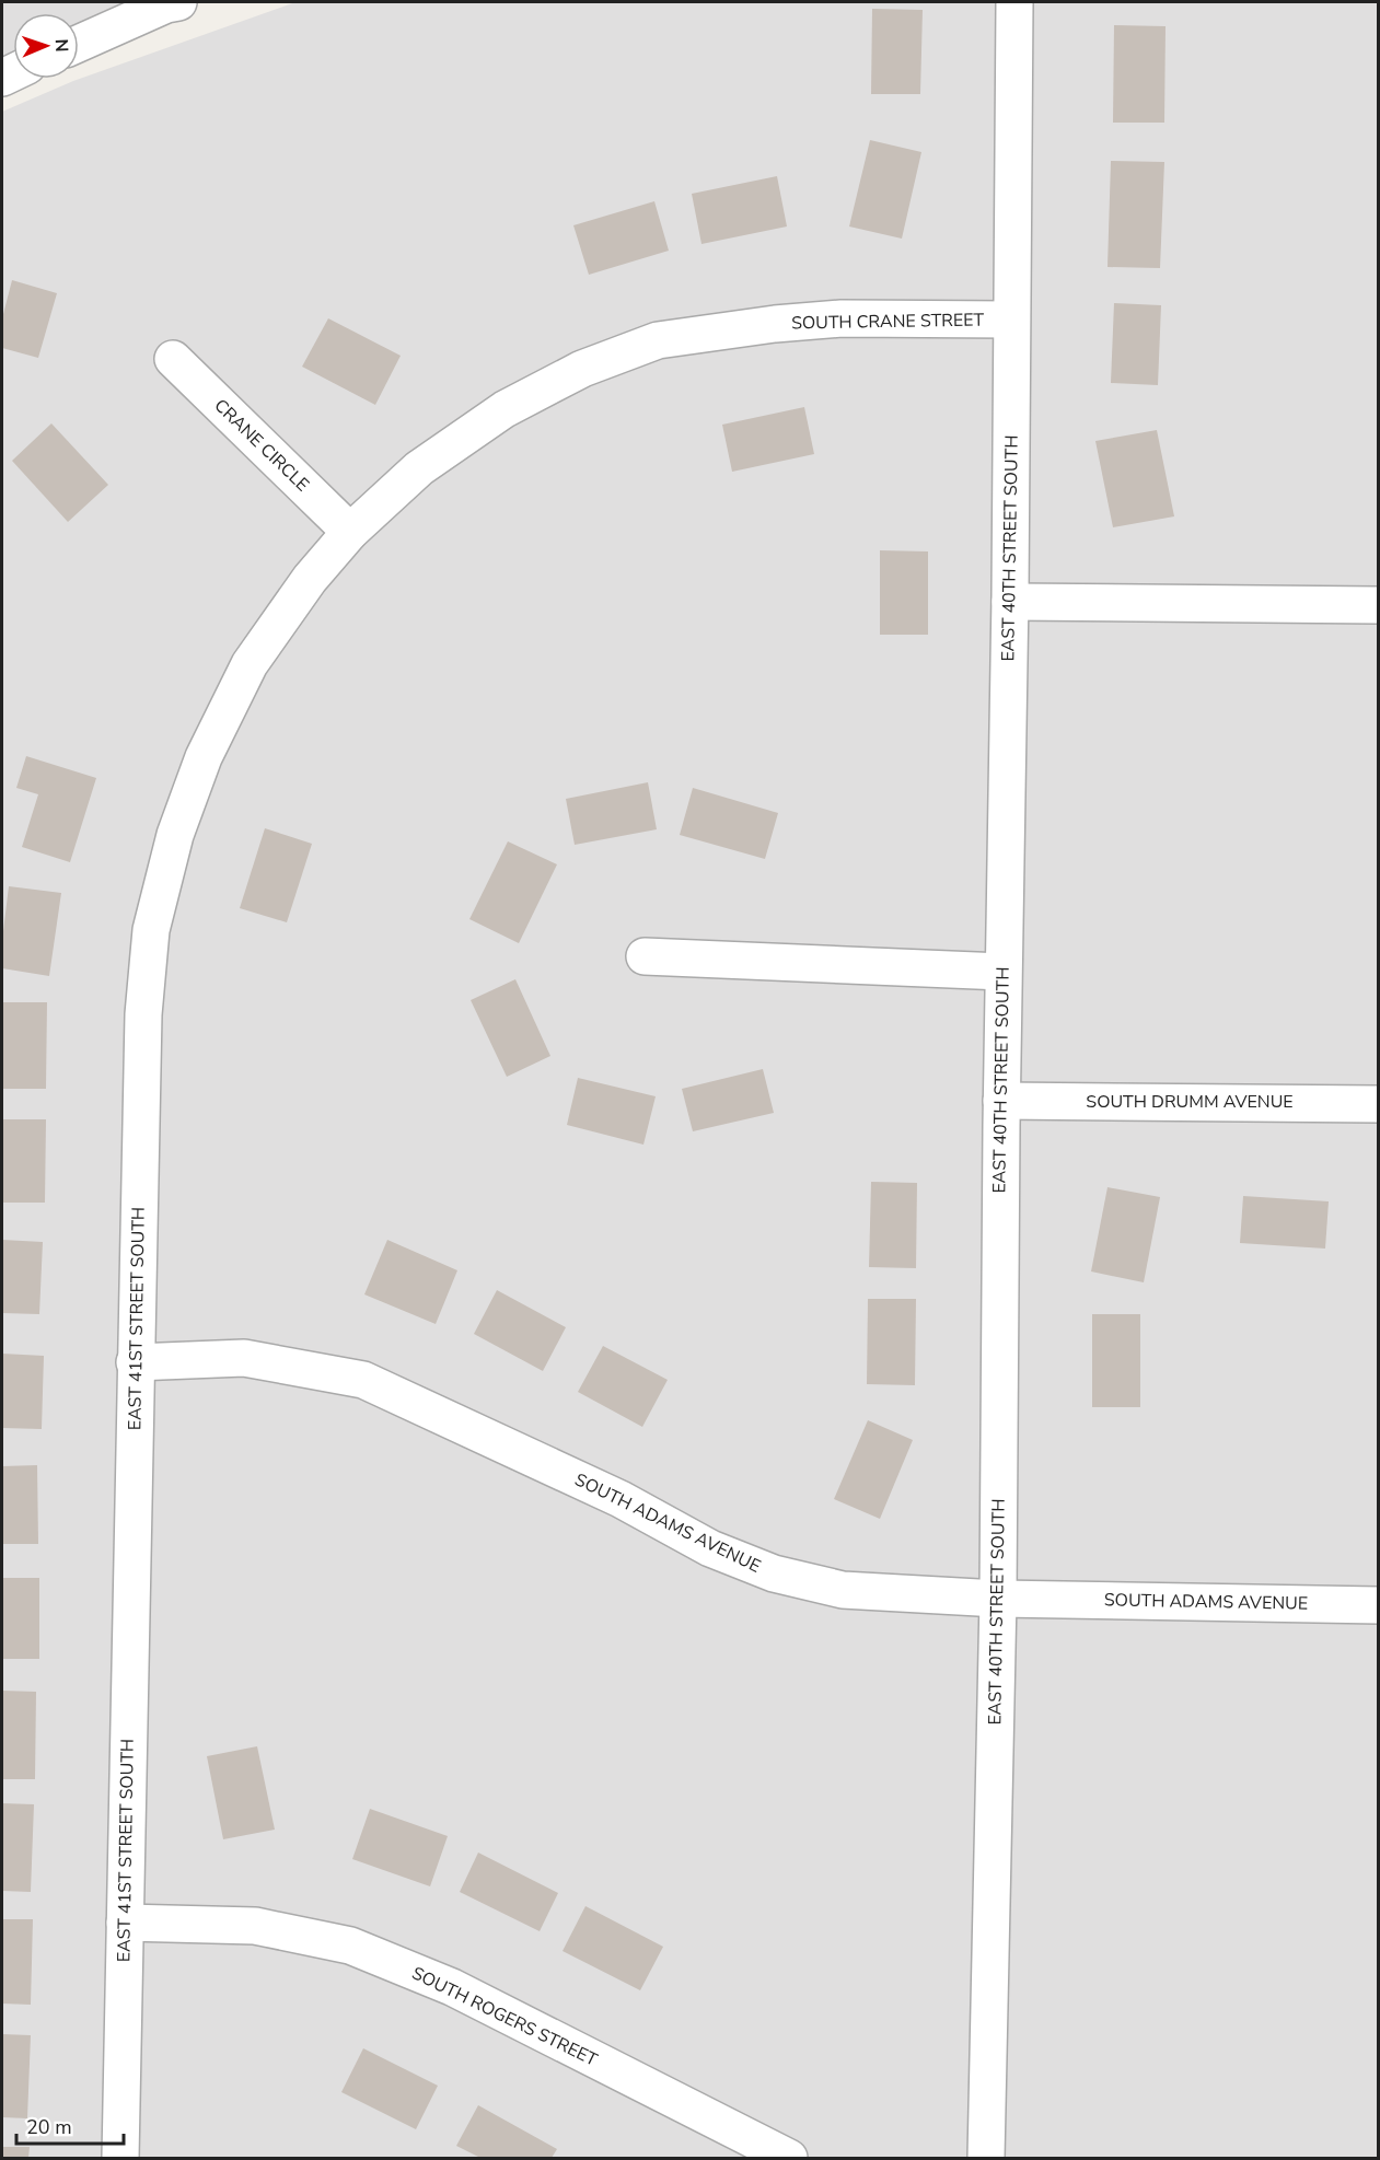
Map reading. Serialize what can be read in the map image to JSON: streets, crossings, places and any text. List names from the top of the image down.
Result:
{
  "streets": {
    "street": [
      "SOUTH CRANE STREET",
      "CRANE CIRCLE",
      "EAST 40TH STREET SOUTH",
      "SOUTH DRUMM AVENUE",
      "EAST 41ST STREET SOUTH",
      "SOUTH ADAMS AVENUE",
      "SOUTH ROGERS STREET"
    ]
  },
  "crossings": [
    ["SOUTH CRANE STREET", "CRANE CIRCLE"],
    ["SOUTH CRANE STREET", "EAST 40TH STREET SOUTH"],
    ["SOUTH CRANE STREET", "EAST 41ST STREET SOUTH"],
    ["CRANE CIRCLE", "EAST 41ST STREET SOUTH"],
    ["EAST 40TH STREET SOUTH", "SOUTH DRUMM AVENUE"],
    ["EAST 40TH STREET SOUTH", "SOUTH ADAMS AVENUE"],
    ["EAST 41ST STREET SOUTH", "SOUTH ADAMS AVENUE"],
    ["EAST 41ST STREET SOUTH", "SOUTH ROGERS STREET"]
  ],
  "scale_bar": "20 m",
  "north": "right"
}
